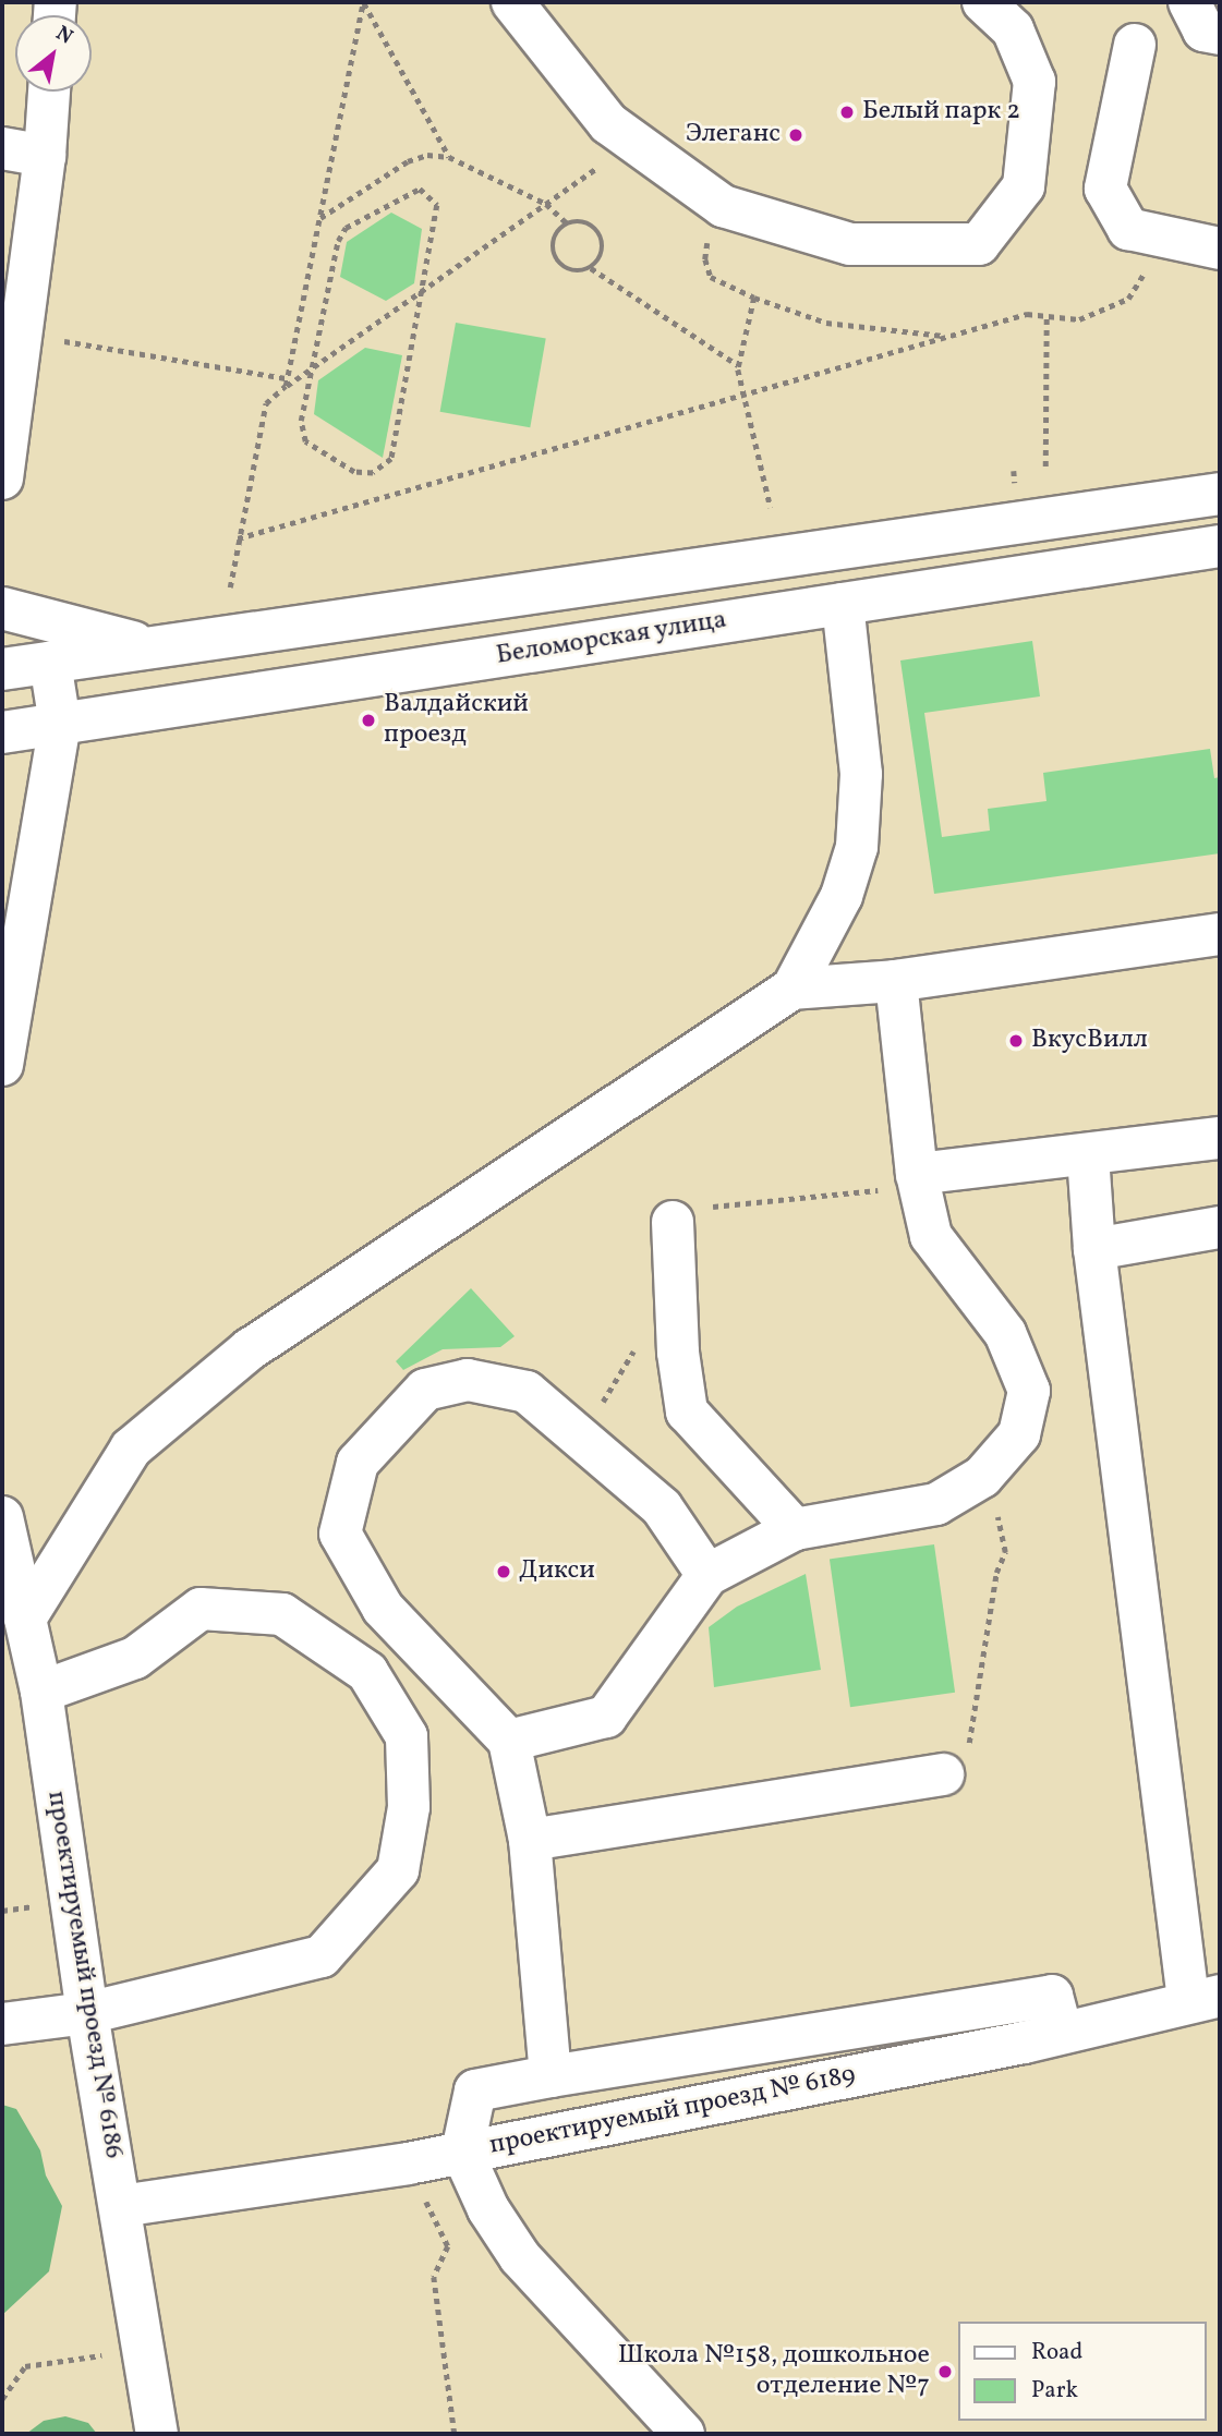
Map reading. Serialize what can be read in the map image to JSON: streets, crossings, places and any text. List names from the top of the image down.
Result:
{
  "streets": {
    "main road": ["Беломорская улица", "проектируемый проезд № 6186", "проектируемый проезд № 6189"]
  },
  "crossings": [
    ["проектируемый проезд № 6186", "проектируемый проезд № 6189"]
  ],
  "places": [
    "Белый парк 2",
    "Элеганс",
    "Валдайский проезд",
    "ВкусВилл",
    "Дикси",
    "Школа №158, дошкольное отделение №7"
  ],
  "legend": ["Road", "Park"],
  "north": "top right"
}
